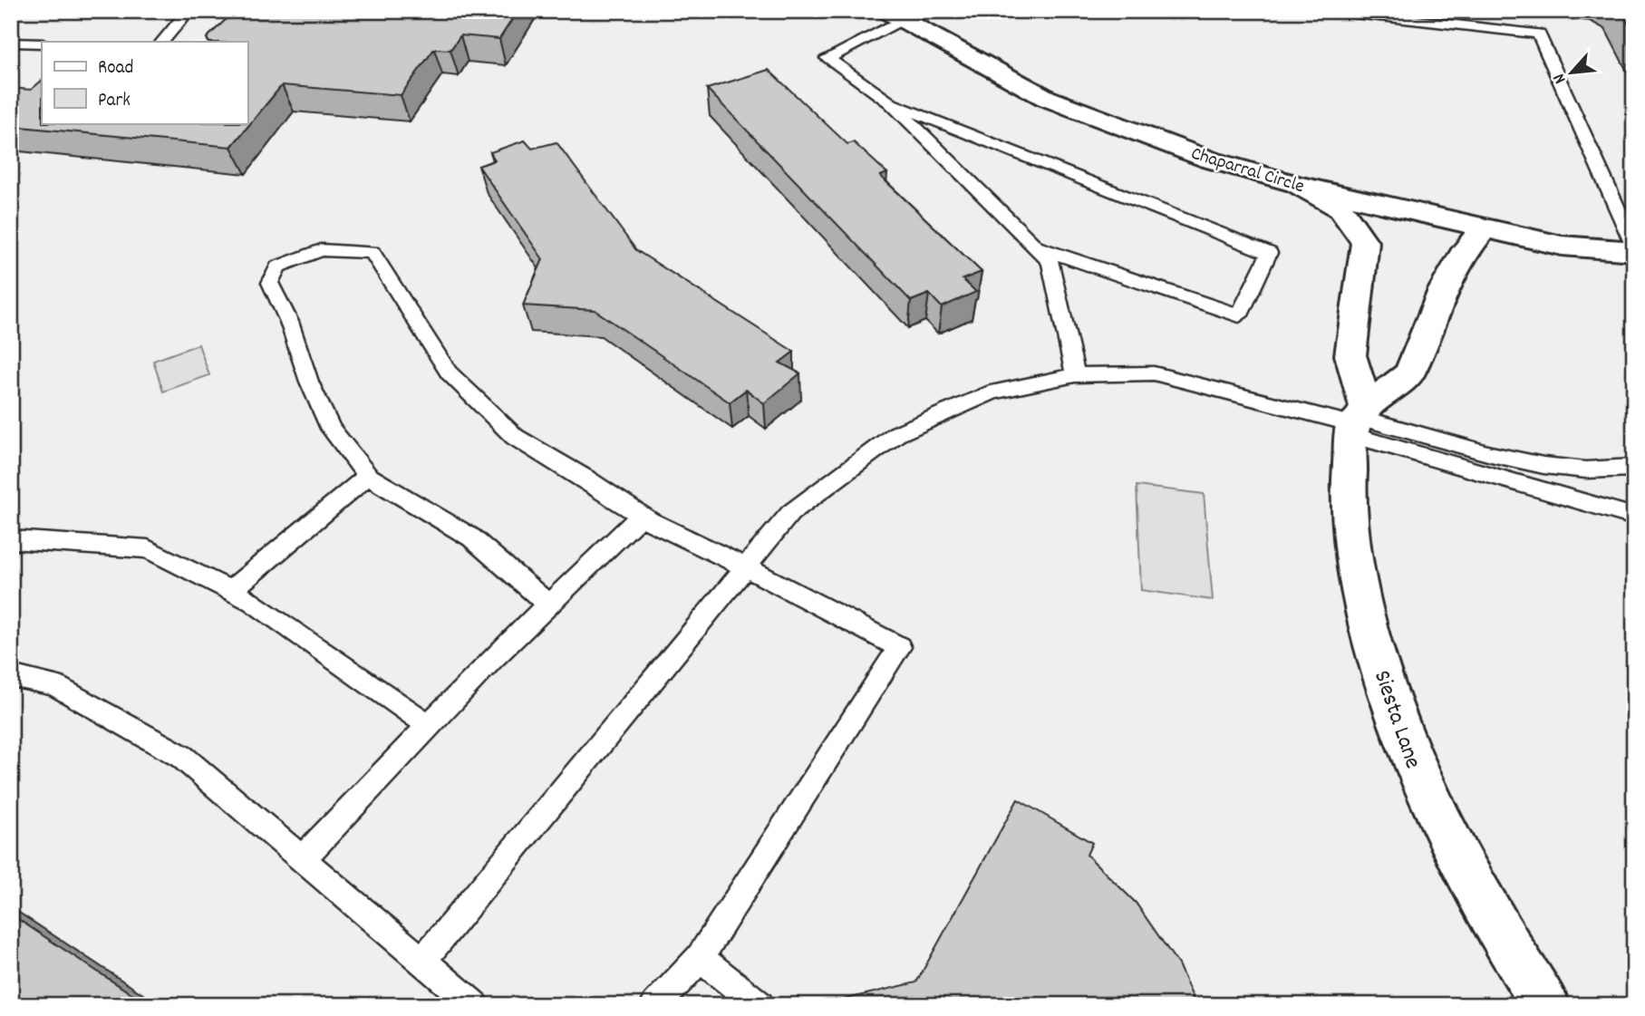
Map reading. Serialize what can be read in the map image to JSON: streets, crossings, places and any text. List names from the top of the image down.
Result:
{
  "streets": {
    "street": ["Chaparral Circle", "Siesta Lane"]
  },
  "crossings": [
    ["Chaparral Circle", "Siesta Lane"]
  ],
  "legend": ["Road", "Park"],
  "north": "bottom left"
}
